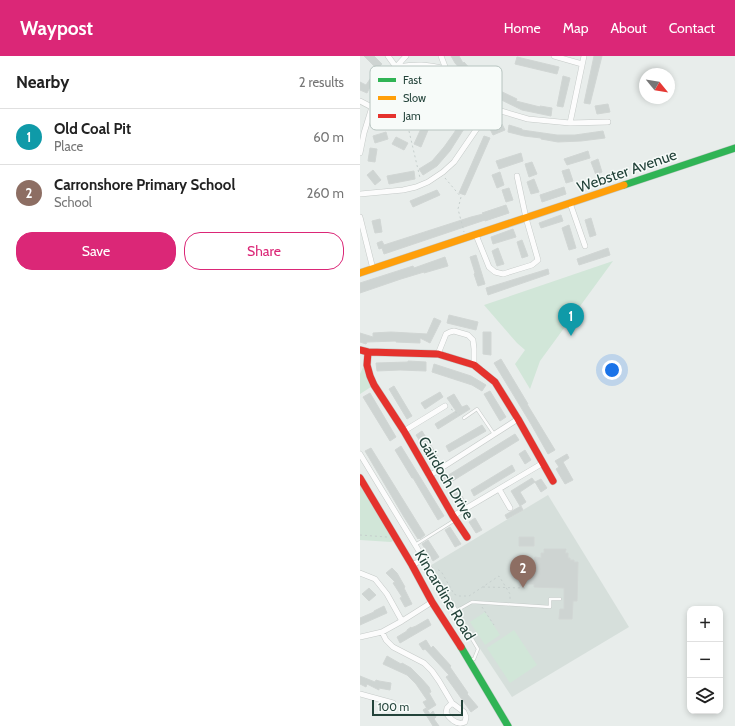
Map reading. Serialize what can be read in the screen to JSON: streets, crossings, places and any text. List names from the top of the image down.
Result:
{
  "streets": {
    "street": ["Webster Avenue", "Gairdoch Drive", "Kincardine Road"]
  },
  "legend": ["Fast", "Slow", "Jam"],
  "scale_bar": "100 m",
  "north": "bottom right",
  "page": {
    "header": "Waypost",
    "nav": [
      "Home",
      "Map",
      "About",
      "Contact"
    ],
    "heading": ["Nearby", "2 results"],
    "list": [
      {
        "mark": "1",
        "name": "Old Coal Pit",
        "note": "Place",
        "value": "60 m"
      },
      {
        "mark": "2",
        "name": "Carronshore Primary School",
        "note": "School",
        "value": "260 m"
      }
    ],
    "buttons": ["Save", "Share"],
    "pins": ["1", "2"],
    "map_buttons": ["+", "−"],
    "scale": "100 m"
  }
}
